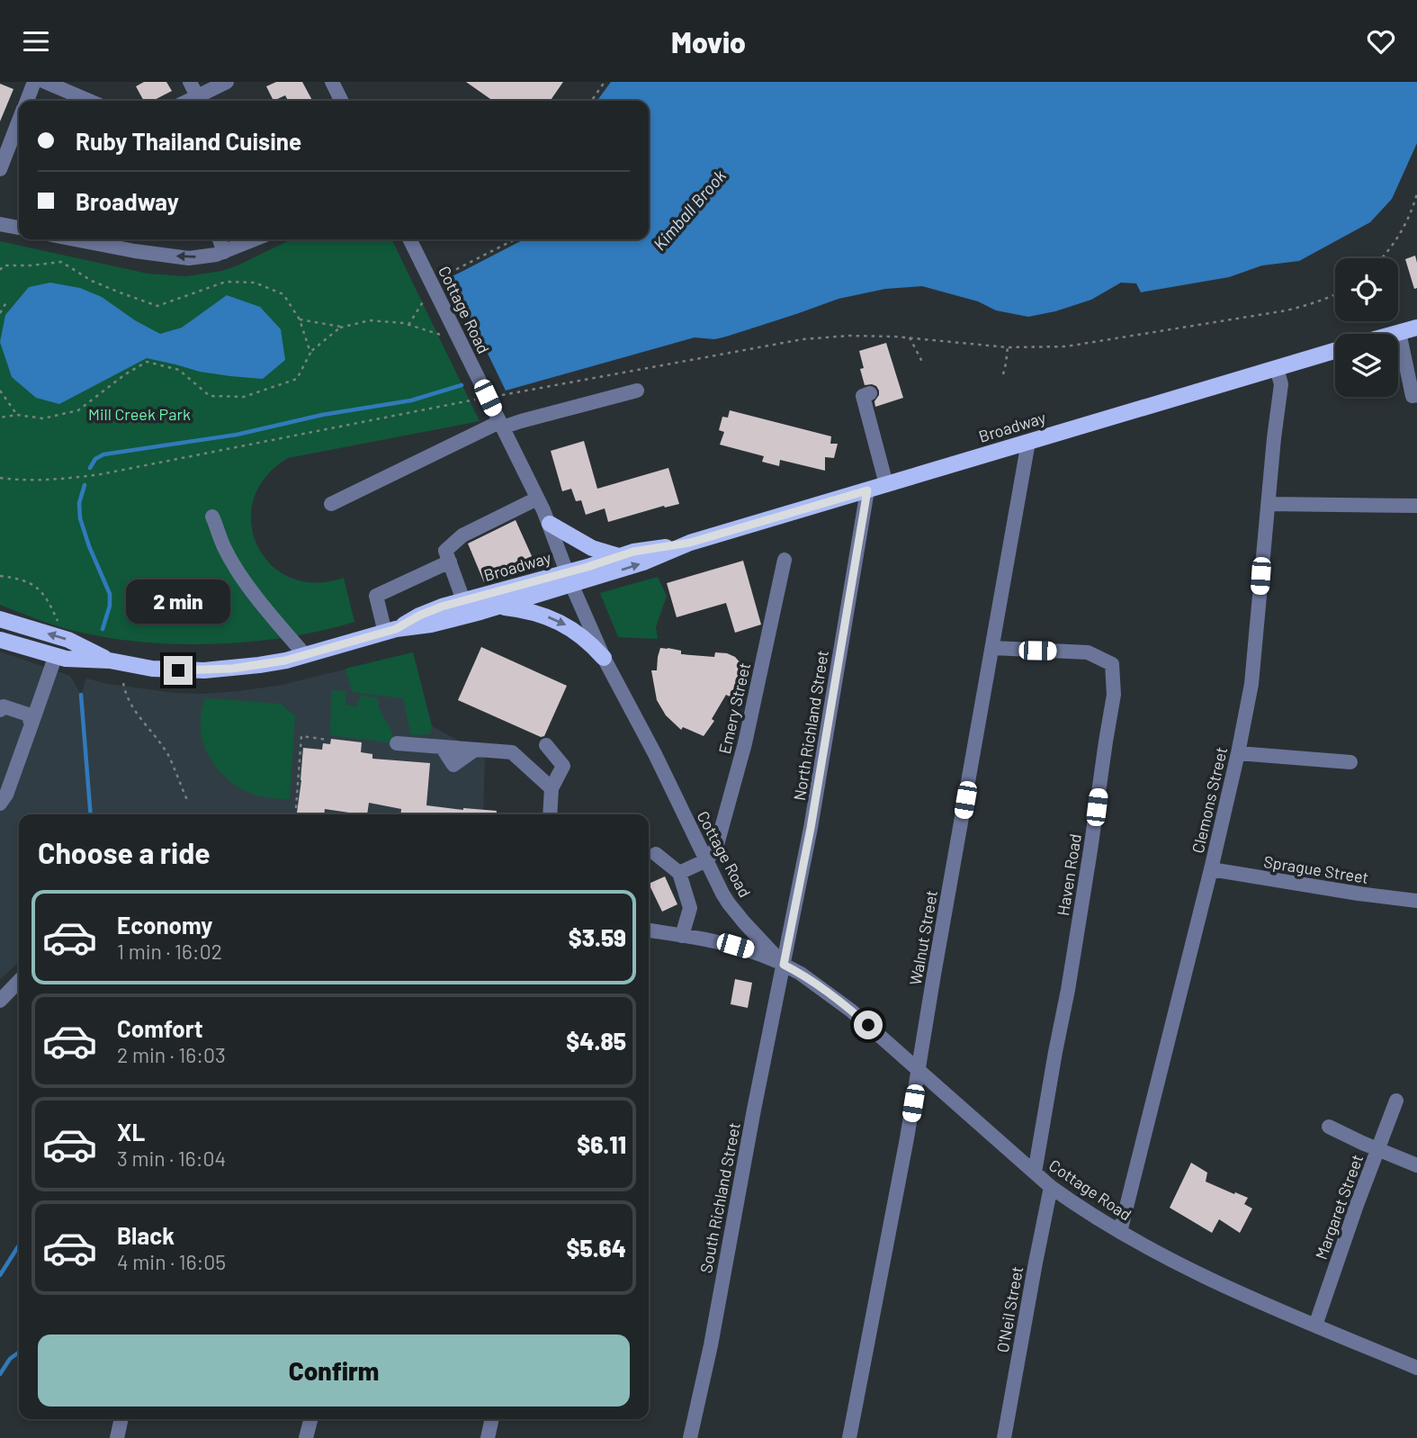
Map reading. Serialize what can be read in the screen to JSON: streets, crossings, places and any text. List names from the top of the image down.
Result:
{
  "streets": {
    "main road": ["Broadway"],
    "street": [
      "Cottage Road",
      "Emery Street",
      "North Richland Street",
      "Clemons Street",
      "Sprague Street",
      "Haven Road",
      "Walnut Street",
      "South Richland Street",
      "Margaret Street",
      "O'Neil Street"
    ]
  },
  "crossings": [
    ["Cottage Road", "Broadway"],
    ["Cottage Road", "Emery Street"],
    ["Cottage Road", "North Richland Street"],
    ["Cottage Road", "Clemons Street"],
    ["Cottage Road", "Haven Road"],
    ["Cottage Road", "Walnut Street"],
    ["Cottage Road", "South Richland Street"],
    ["Cottage Road", "Margaret Street"],
    ["Cottage Road", "O'Neil Street"],
    ["Broadway", "North Richland Street"],
    ["Broadway", "Clemons Street"],
    ["Broadway", "Walnut Street"],
    ["North Richland Street", "South Richland Street"],
    ["Clemons Street", "Sprague Street"],
    ["Haven Road", "Walnut Street"]
  ],
  "water": ["Kimball Brook"],
  "parks": ["Mill Creek Park"],
  "page": {
    "header": "Movio",
    "banner": ["Ruby Thailand Cuisine", "Broadway"],
    "bubble": "2 min",
    "heading": "Choose a ride",
    "list": [
      {
        "name": "Economy",
        "note": "1 min · 16:02",
        "value": "$3.59"
      },
      {
        "name": "Comfort",
        "note": "2 min · 16:03",
        "value": "$4.85"
      },
      {
        "name": "XL",
        "note": "3 min · 16:04",
        "value": "$6.11"
      },
      {
        "name": "Black",
        "note": "4 min · 16:05",
        "value": "$5.64"
      }
    ],
    "buttons": "Confirm"
  }
}
